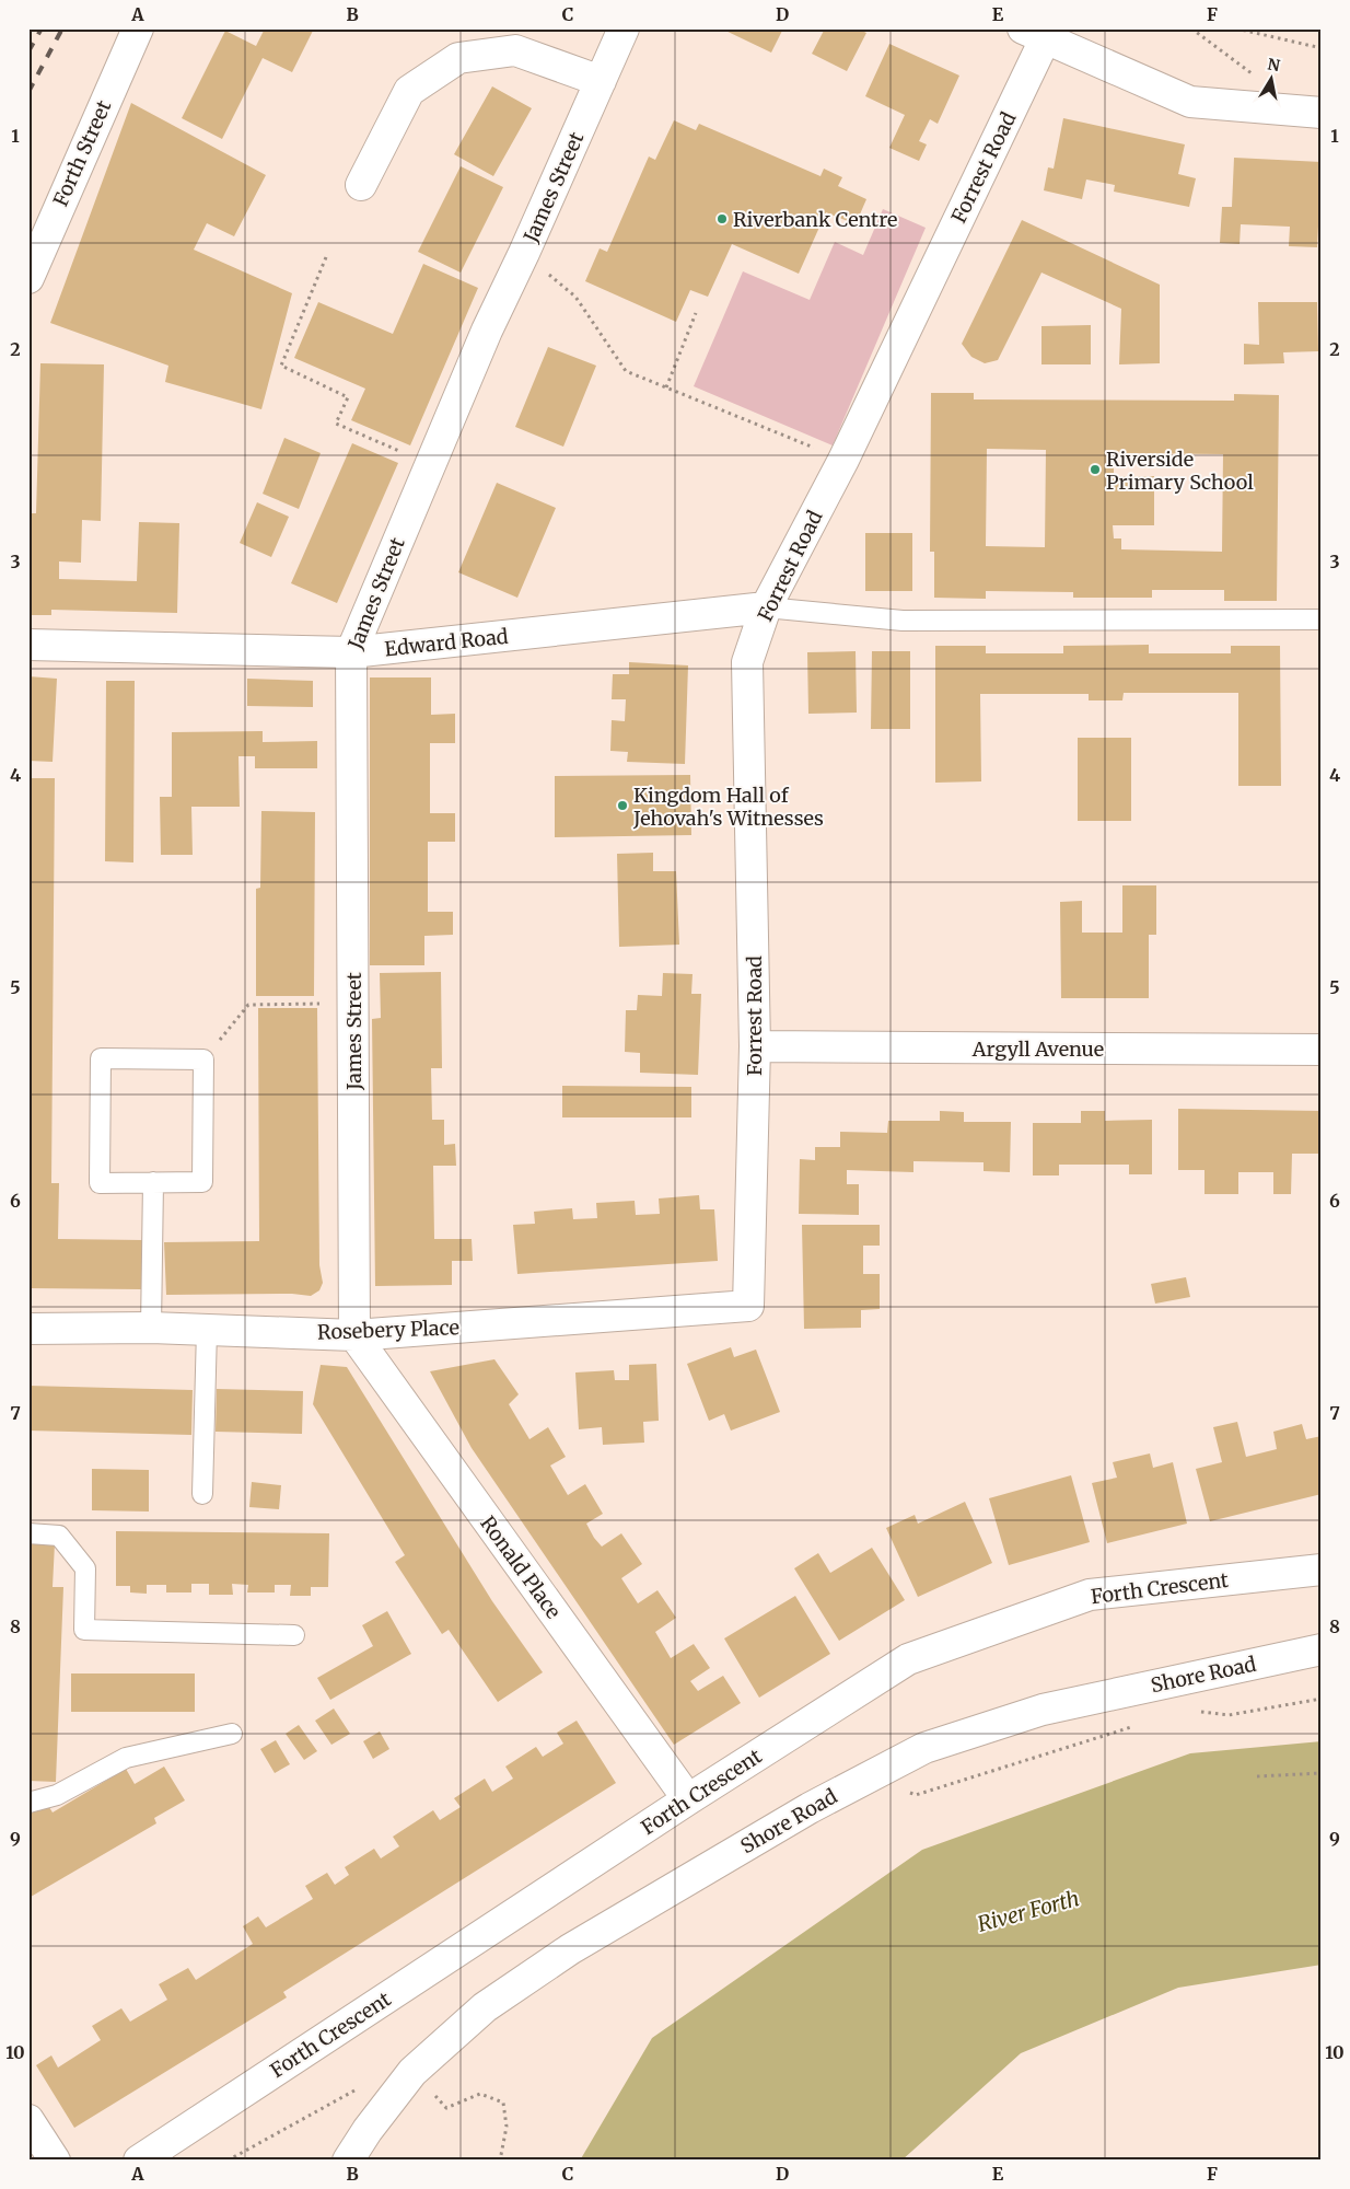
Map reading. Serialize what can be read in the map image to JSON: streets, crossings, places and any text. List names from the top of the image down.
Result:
{
  "streets": {
    "street": [
      "Forth Street",
      "Forrest Road",
      "James Street",
      "Edward Road",
      "Argyll Avenue",
      "Rosebery Place",
      "Ronald Place",
      "Forth Crescent",
      "Shore Road"
    ]
  },
  "crossings": [
    ["Forrest Road", "Edward Road"],
    ["Forrest Road", "Argyll Avenue"],
    ["Forrest Road", "Rosebery Place"],
    ["James Street", "Edward Road"],
    ["James Street", "Rosebery Place"],
    ["James Street", "Ronald Place"],
    ["Rosebery Place", "Ronald Place"],
    ["Ronald Place", "Forth Crescent"]
  ],
  "water": ["River Forth"],
  "places": ["Riverbank Centre", "Riverside Primary School", "Kingdom Hall of Jehovah's Witnesses"],
  "north": "top",
  "grid": {
    "columns": [
      "A",
      "B",
      "C",
      "D",
      "E",
      "F"
    ],
    "rows": [
      "1",
      "2",
      "3",
      "4",
      "5",
      "6",
      "7",
      "8",
      "9",
      "10"
    ]
  }
}
